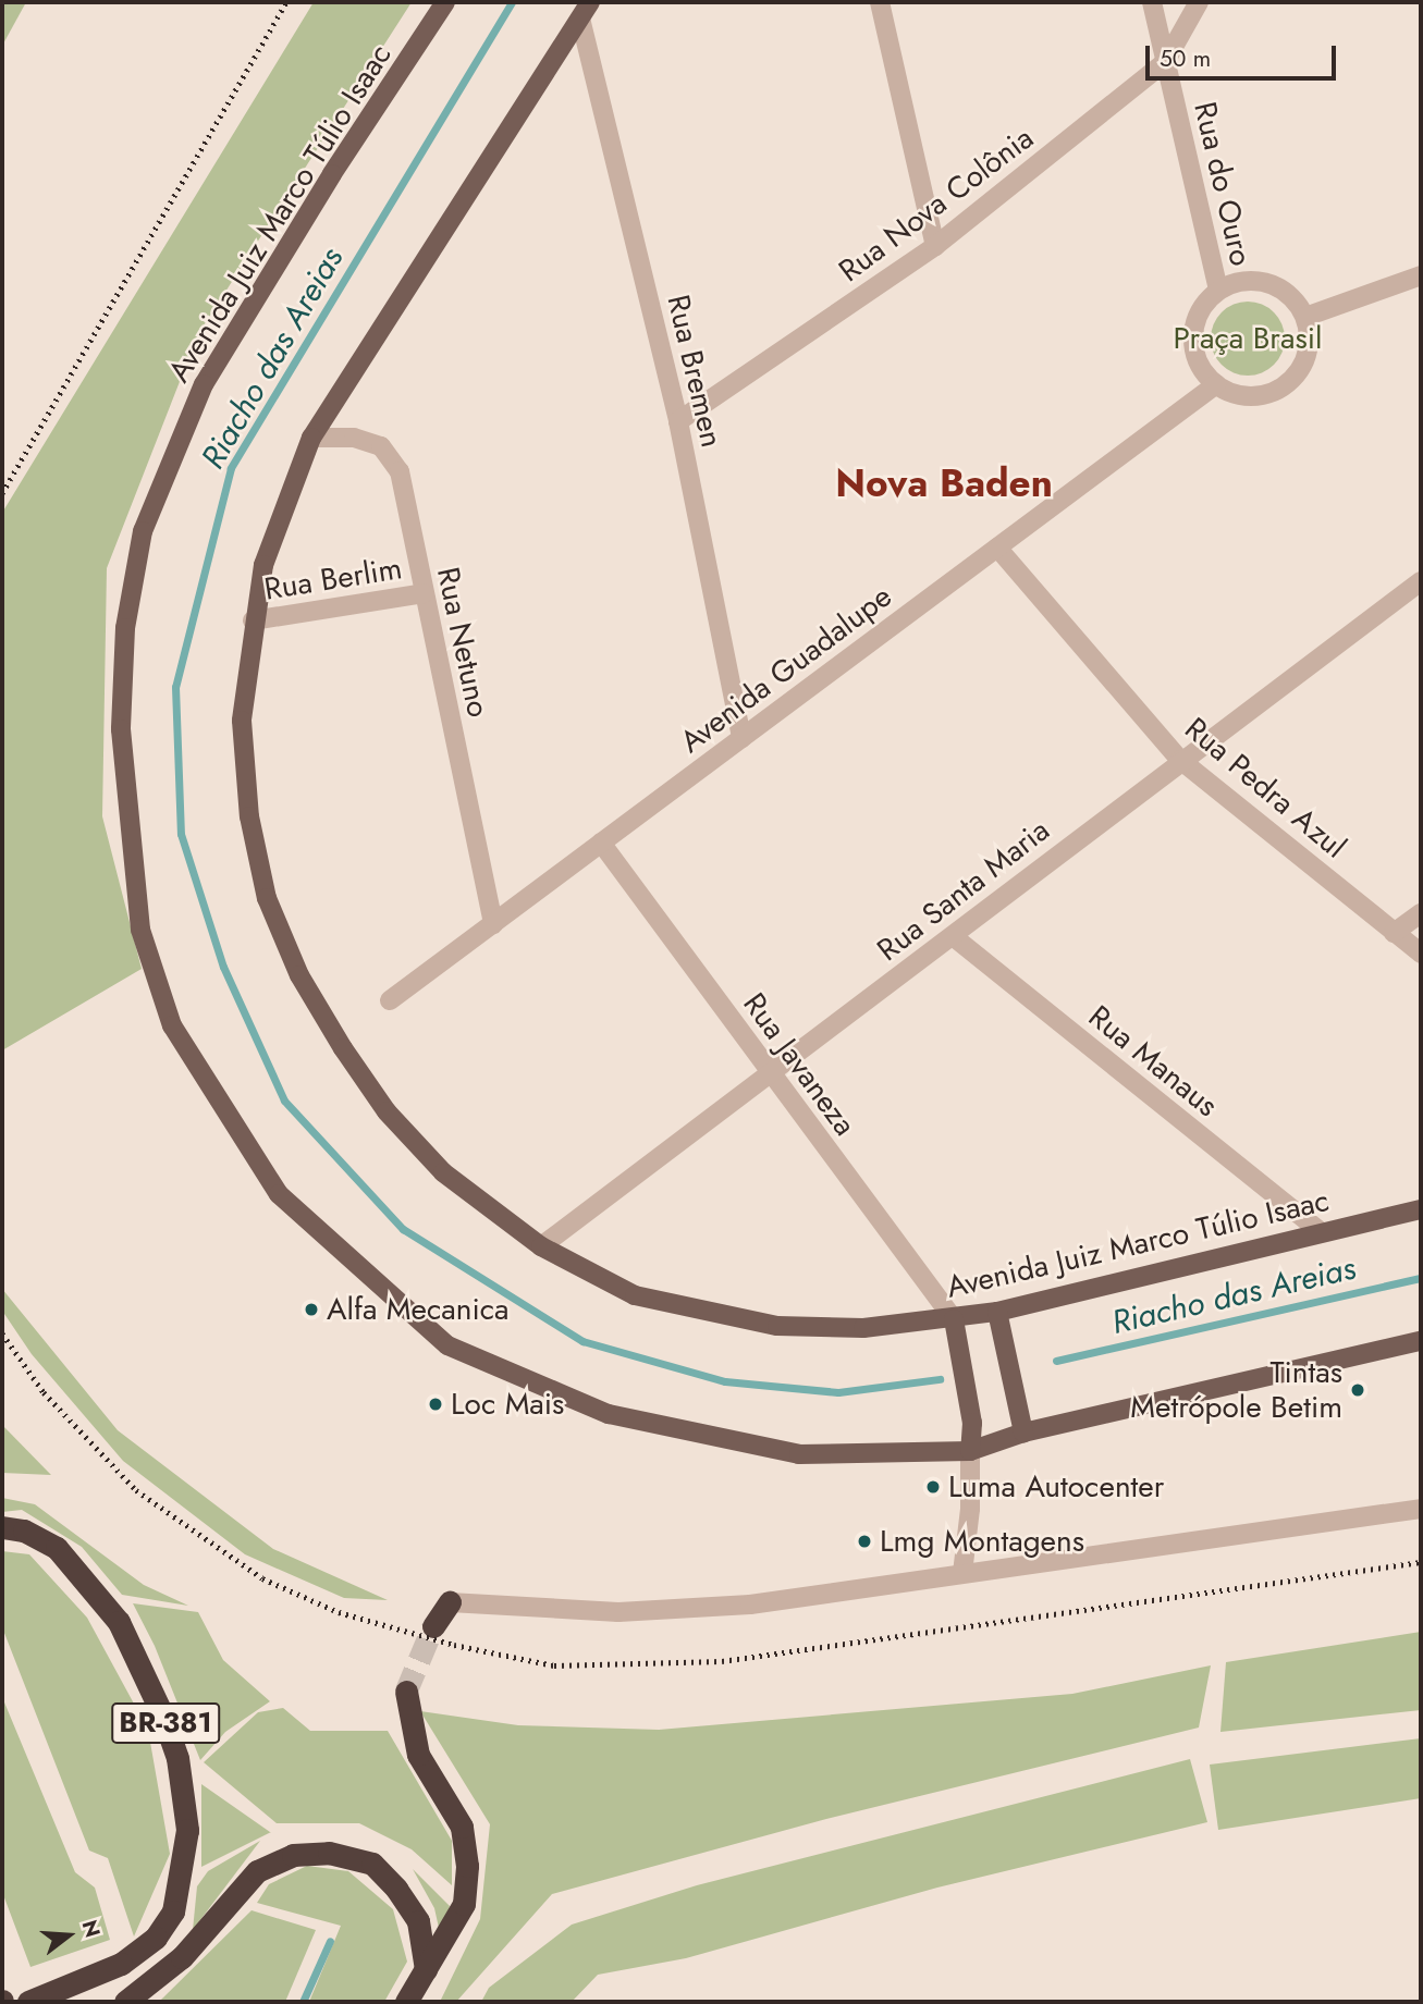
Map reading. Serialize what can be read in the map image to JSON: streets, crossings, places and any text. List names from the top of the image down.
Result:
{
  "streets": {
    "highway": ["BR-381"],
    "main road": ["Avenida Juiz Marco Túlio Isaac"],
    "street": [
      "Rua do Ouro",
      "Rua Nova Colônia",
      "Rua Bremen",
      "Rua Berlim",
      "Rua Netuno",
      "Avenida Guadalupe",
      "Rua Pedra Azul",
      "Rua Santa Maria",
      "Rua Manaus",
      "Rua Javaneza"
    ]
  },
  "crossings": [
    ["Rua do Ouro", "Rua Nova Colônia"],
    ["Rua do Ouro", "Avenida Guadalupe"],
    ["Rua Nova Colônia", "Rua Bremen"],
    ["Avenida Juiz Marco Túlio Isaac", "Rua Bremen"],
    ["Avenida Juiz Marco Túlio Isaac", "Rua Berlim"],
    ["Avenida Juiz Marco Túlio Isaac", "Rua Netuno"],
    ["Avenida Juiz Marco Túlio Isaac", "Rua Santa Maria"],
    ["Avenida Juiz Marco Túlio Isaac", "Rua Manaus"],
    ["Avenida Juiz Marco Túlio Isaac", "Rua Javaneza"],
    ["Rua Bremen", "Avenida Guadalupe"],
    ["Rua Berlim", "Rua Netuno"],
    ["Rua Netuno", "Avenida Guadalupe"],
    ["Avenida Guadalupe", "Rua Pedra Azul"],
    ["Avenida Guadalupe", "Rua Javaneza"],
    ["Rua Pedra Azul", "Rua Santa Maria"],
    ["Rua Santa Maria", "Rua Manaus"],
    ["Rua Santa Maria", "Rua Javaneza"]
  ],
  "districts": ["Nova Baden"],
  "water": ["Riacho das Areias"],
  "parks": ["Praça Brasil"],
  "places": [
    "Alfa Mecanica",
    "Tintas Metrópole Betim",
    "Loc Mais",
    "Luma Autocenter",
    "Lmg Montagens"
  ],
  "scale_bar": "50 m",
  "north": "right"
}
